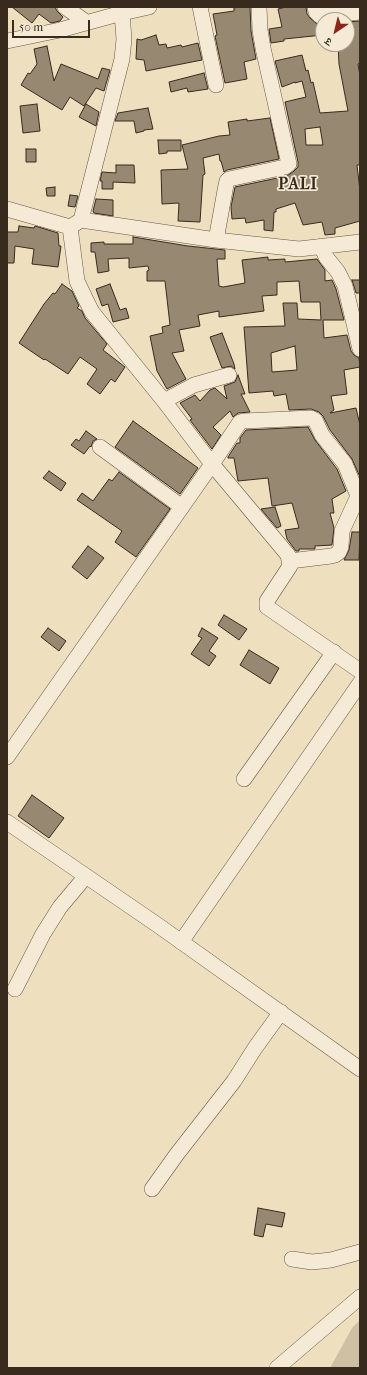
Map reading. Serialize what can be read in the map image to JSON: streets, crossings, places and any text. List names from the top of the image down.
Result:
{
  "districts": ["PALI"],
  "scale_bar": "50 m",
  "north": "bottom left"
}
